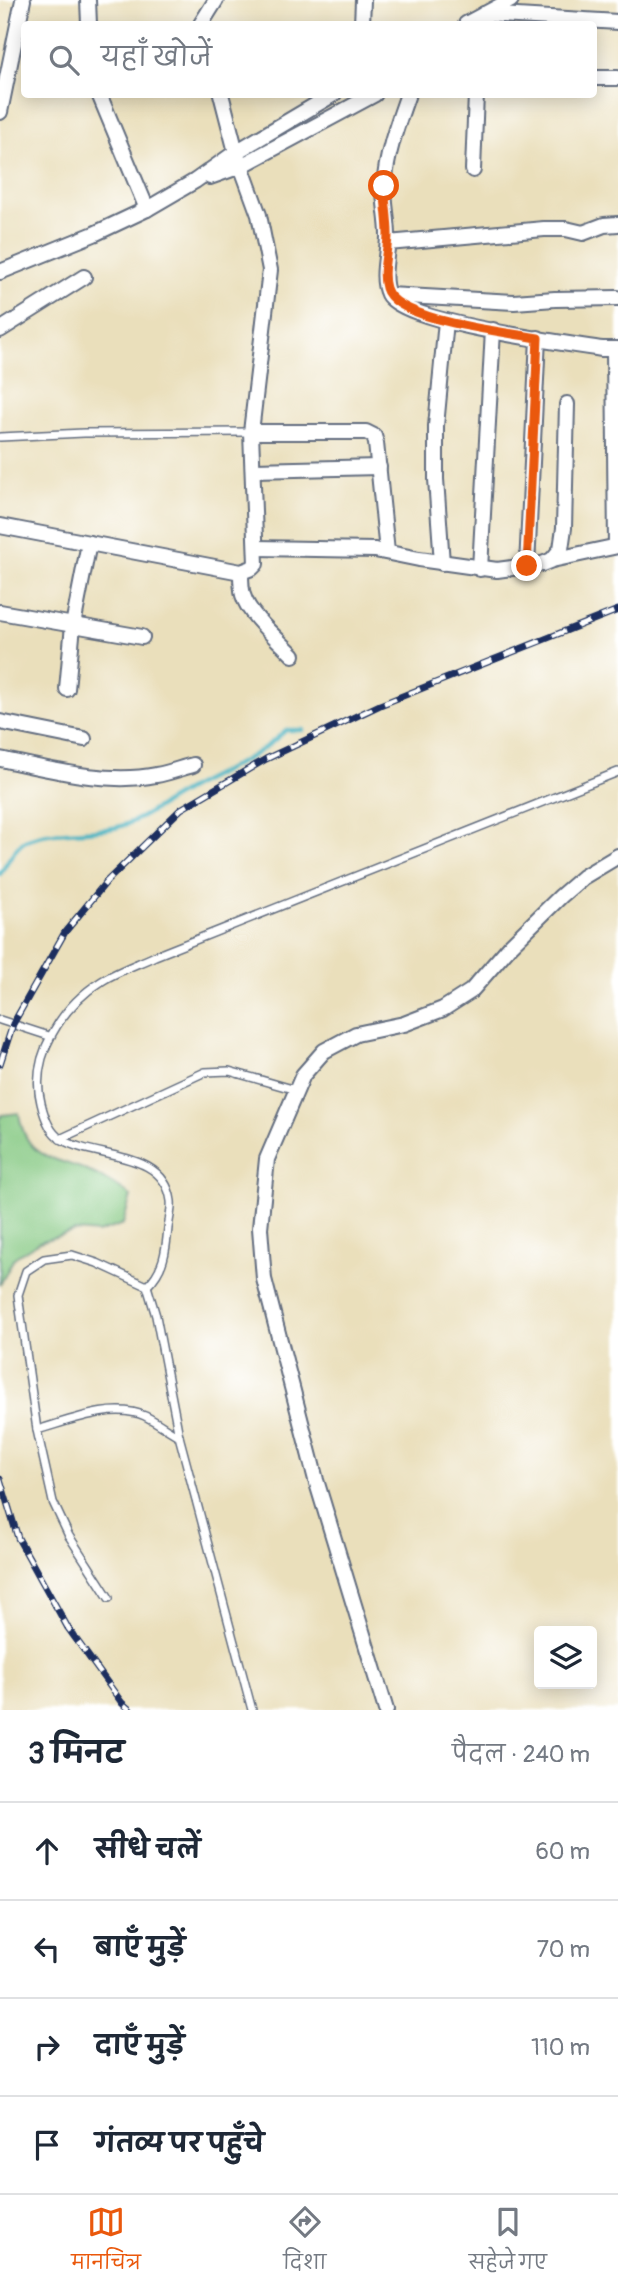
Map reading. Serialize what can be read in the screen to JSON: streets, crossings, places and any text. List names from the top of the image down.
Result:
{
  "page": {
    "search": "यहाँ खोजें",
    "heading": ["3 मिनट", "पैदल · 240 m"],
    "list": [
      ["सीधे चलें", "60 m"],
      ["बाएँ मुड़ें", "70 m"],
      ["दाएँ मुड़ें", "110 m"],
      "गंतव्य पर पहुँचे"
    ],
    "nav": ["मानचित्र", "दिशा", "सहेजे गए"]
  }
}
